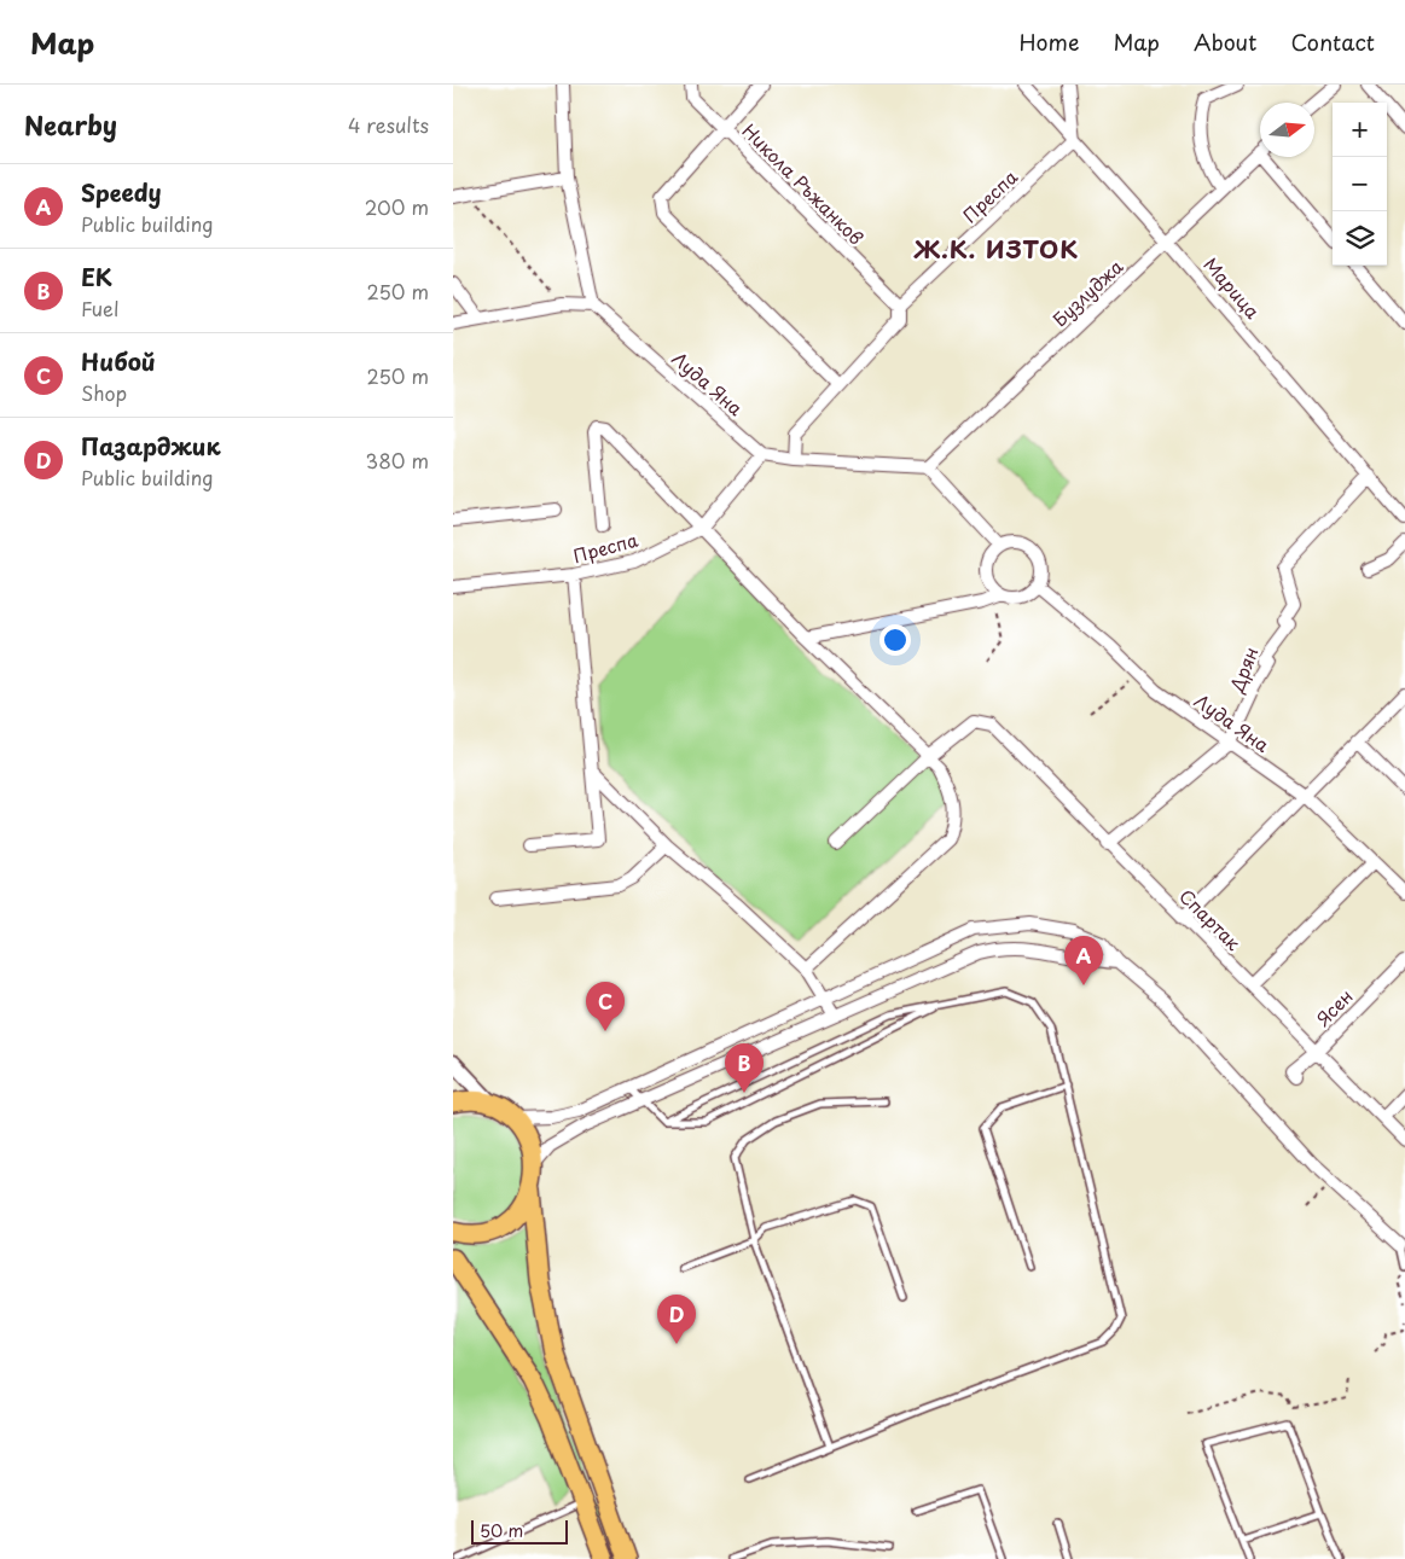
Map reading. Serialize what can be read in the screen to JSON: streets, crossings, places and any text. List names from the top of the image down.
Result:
{
  "streets": {
    "street": [
      "Никола Ръжанков",
      "Преспа",
      "Марица",
      "Бузлуджа",
      "Луда Яна",
      "Дрян",
      "Спартак",
      "Ясен"
    ]
  },
  "crossings": [
    ["Никола Ръжанков", "Преспа"],
    ["Преспа", "Марица"],
    ["Преспа", "Луда Яна"],
    ["Марица", "Бузлуджа"],
    ["Марица", "Дрян"],
    ["Луда Яна", "Дрян"],
    ["Дрян", "Спартак"],
    ["Спартак", "Ясен"]
  ],
  "districts": ["Ж.К. ИЗТОК"],
  "scale_bar": "50 m",
  "north": "right",
  "page": {
    "header": "Map",
    "nav": [
      "Home",
      "Map",
      "About",
      "Contact"
    ],
    "heading": ["Nearby", "4 results"],
    "map_buttons": ["+", "−"],
    "list": [
      {
        "mark": "A",
        "name": "Speedy",
        "note": "Public building",
        "value": "200 m"
      },
      {
        "mark": "B",
        "name": "ЕК",
        "note": "Fuel",
        "value": "250 m"
      },
      {
        "mark": "C",
        "name": "Нибой",
        "note": "Shop",
        "value": "250 m"
      },
      {
        "mark": "D",
        "name": "Пазарджик",
        "note": "Public building",
        "value": "380 m"
      }
    ],
    "pins": [
      "A",
      "C",
      "B",
      "D"
    ],
    "scale": "50 m"
  }
}
